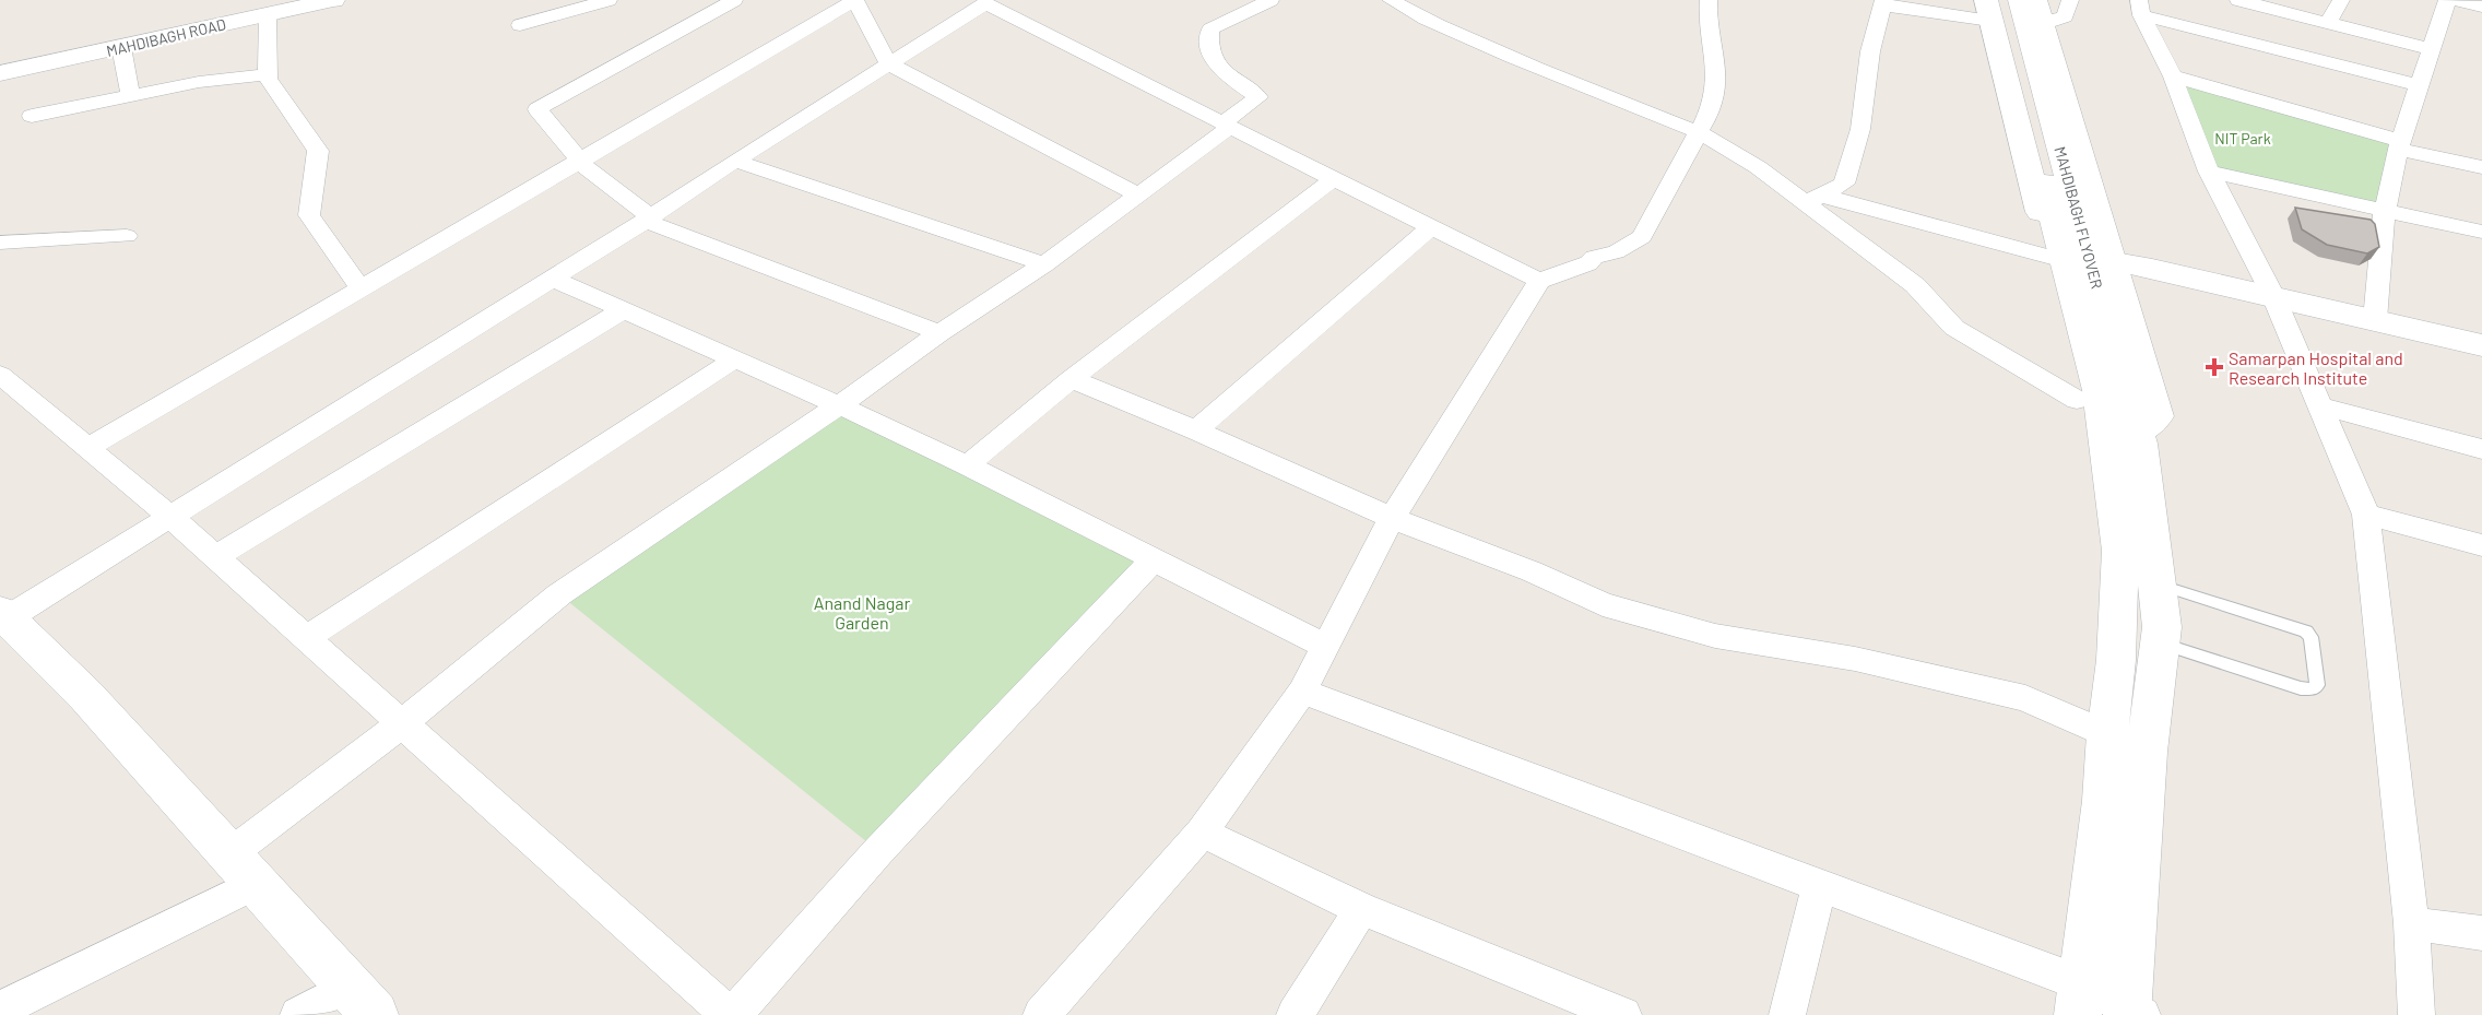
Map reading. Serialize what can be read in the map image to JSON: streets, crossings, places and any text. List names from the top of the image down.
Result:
{
  "streets": {
    "main road": ["MAHDIBAGH ROAD", "MAHDIBAGH FLYOVER"]
  },
  "parks": ["NIT Park", "Anand Nagar Garden"],
  "places": {
    "health": ["Samarpan Hospital and Research Institute"]
  }
}
